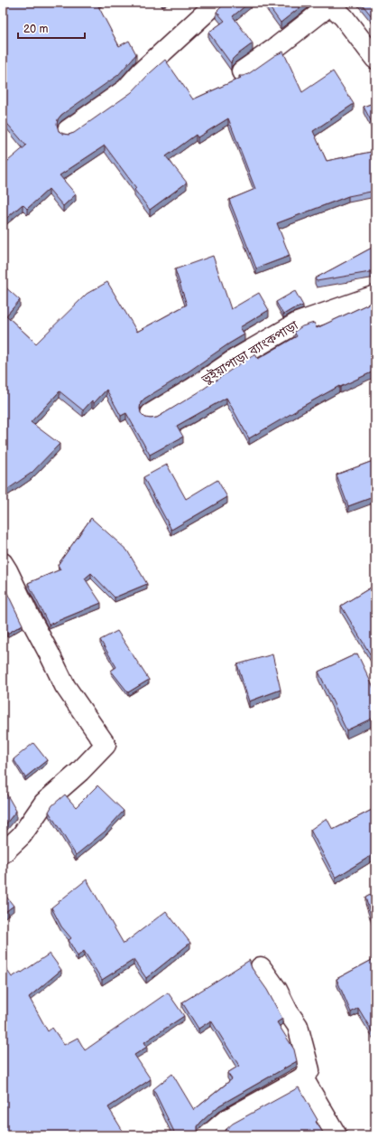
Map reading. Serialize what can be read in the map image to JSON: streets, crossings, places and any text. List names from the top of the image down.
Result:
{
  "streets": {
    "street": ["ভুইয়াপাড়া ব্যাংকপাড়া"]
  },
  "scale_bar": "20 m"
}
